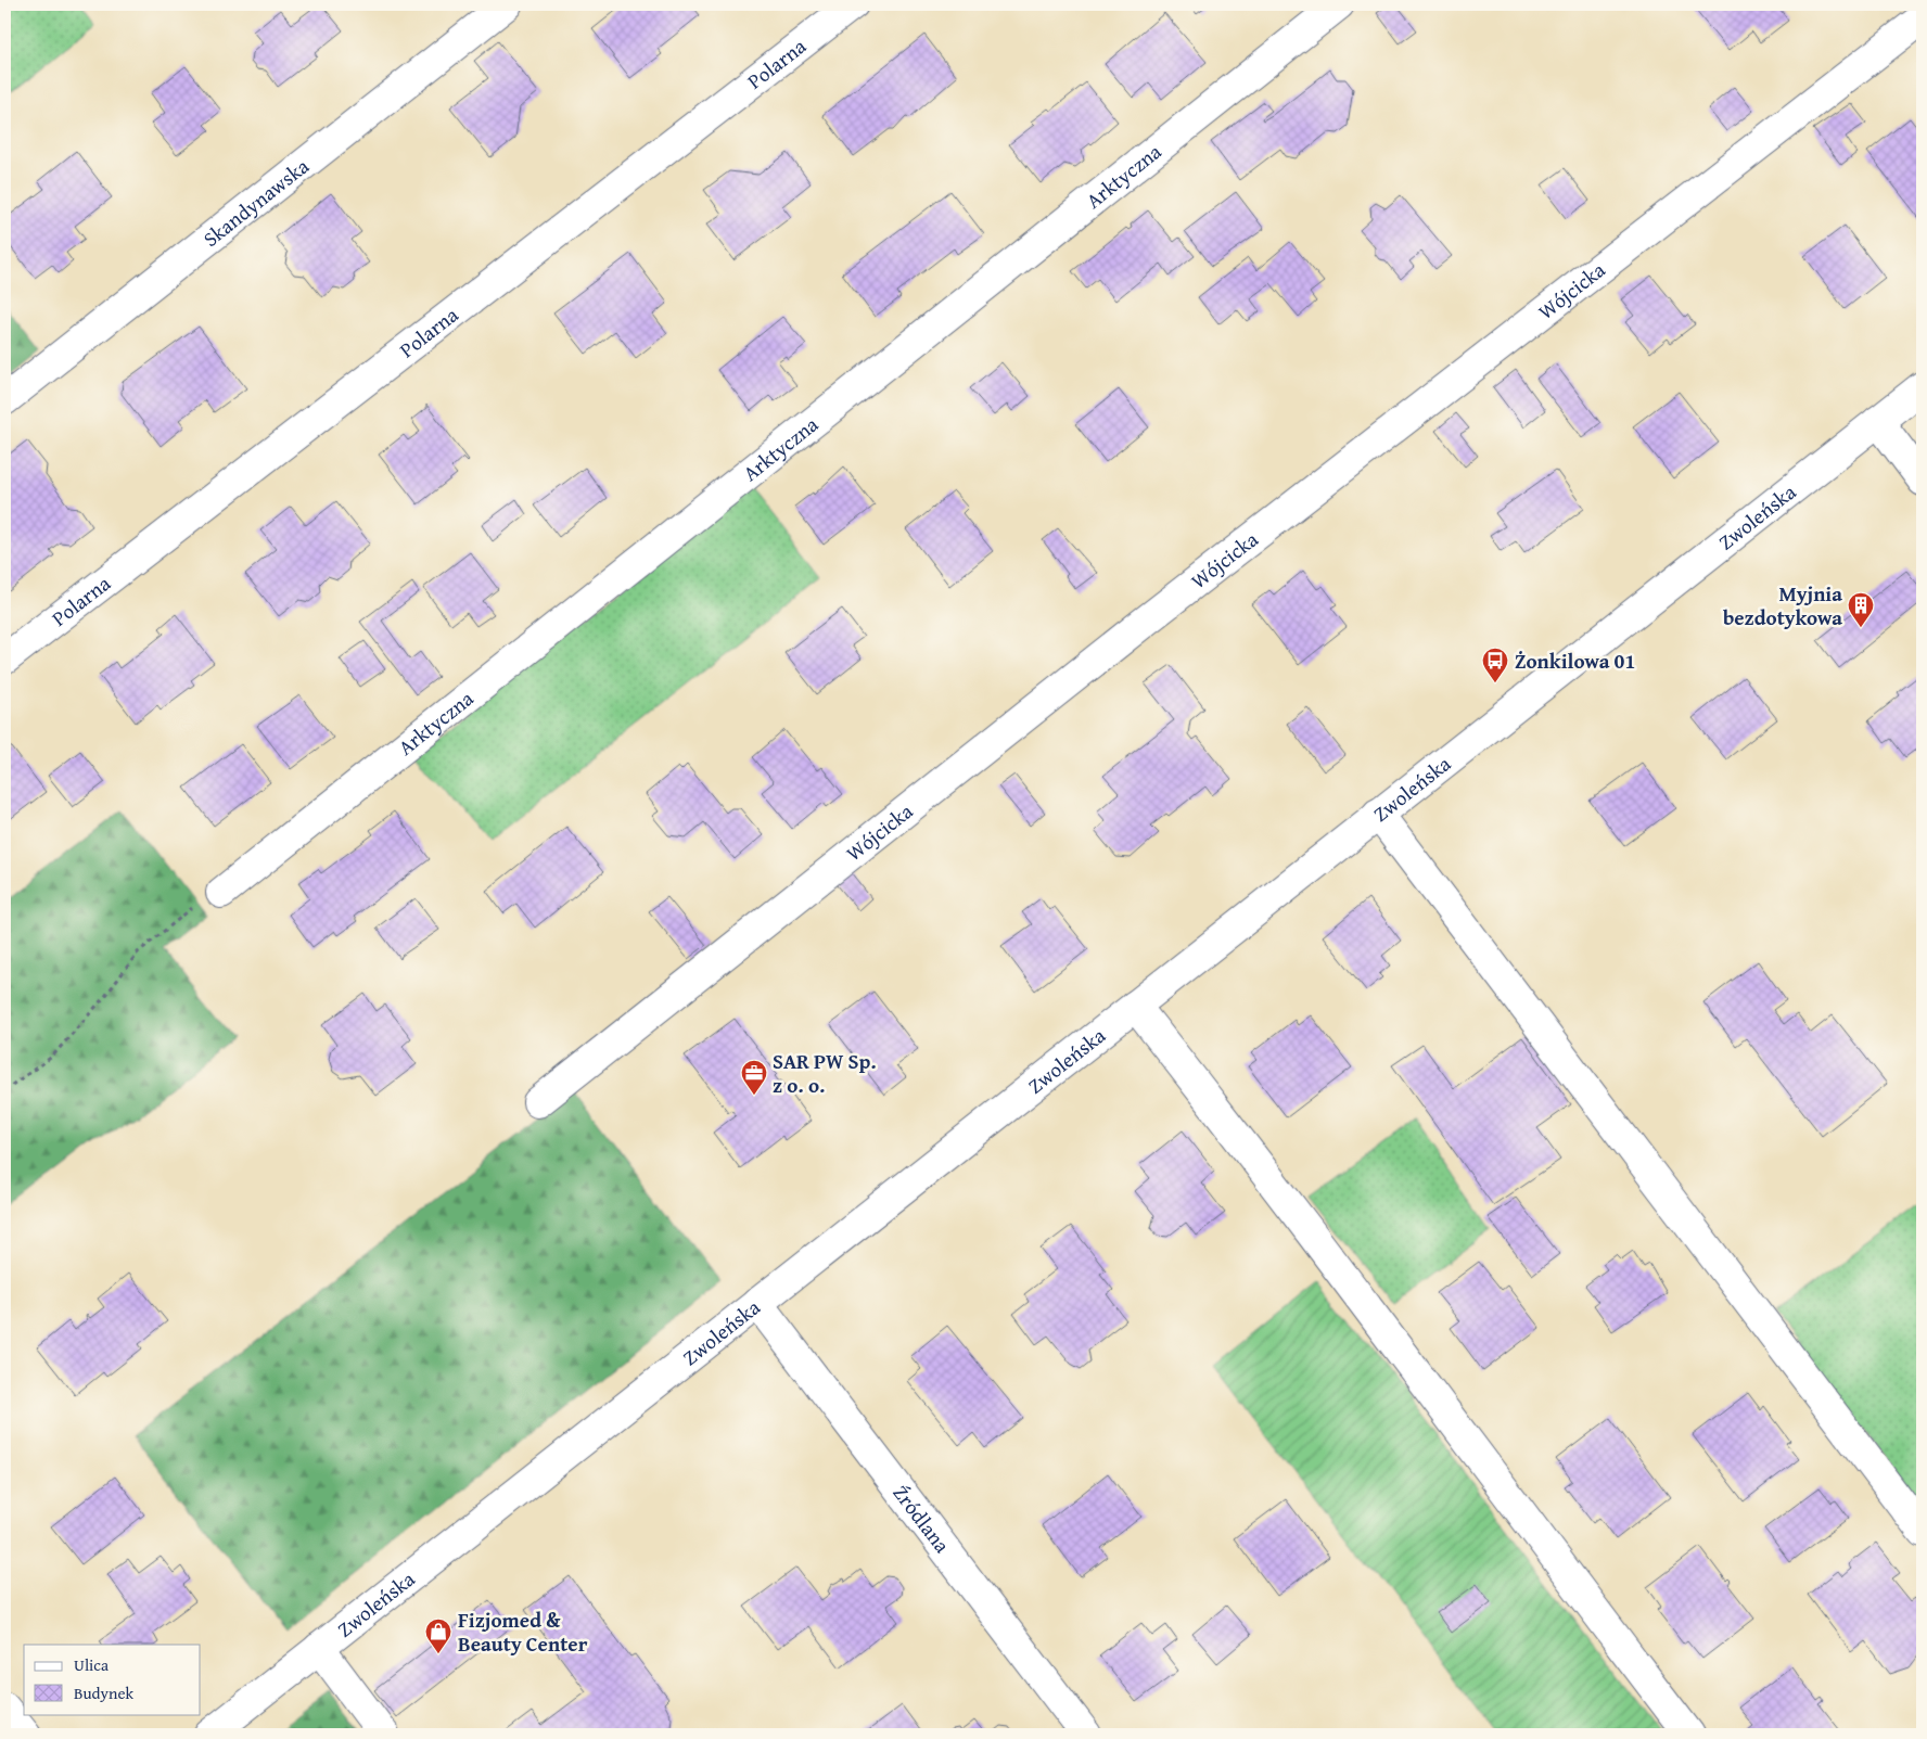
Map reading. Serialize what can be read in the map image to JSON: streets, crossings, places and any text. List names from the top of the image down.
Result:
{
  "streets": {
    "street": [
      "Polarna",
      "Arktyczna",
      "Skandynawska",
      "Wójcicka",
      "Zwoleńska",
      "Źródlana"
    ]
  },
  "crossings": [
    ["Zwoleńska", "Źródlana"]
  ],
  "places": {
    "building": ["Myjnia bezdotykowa"],
    "bus stop": ["Żonkilowa 01"],
    "office": ["SAR PW Sp. z o. o."],
    "shop": ["Fizjomed & Beauty Center"]
  },
  "legend": ["Ulica", "Budynek"]
}
